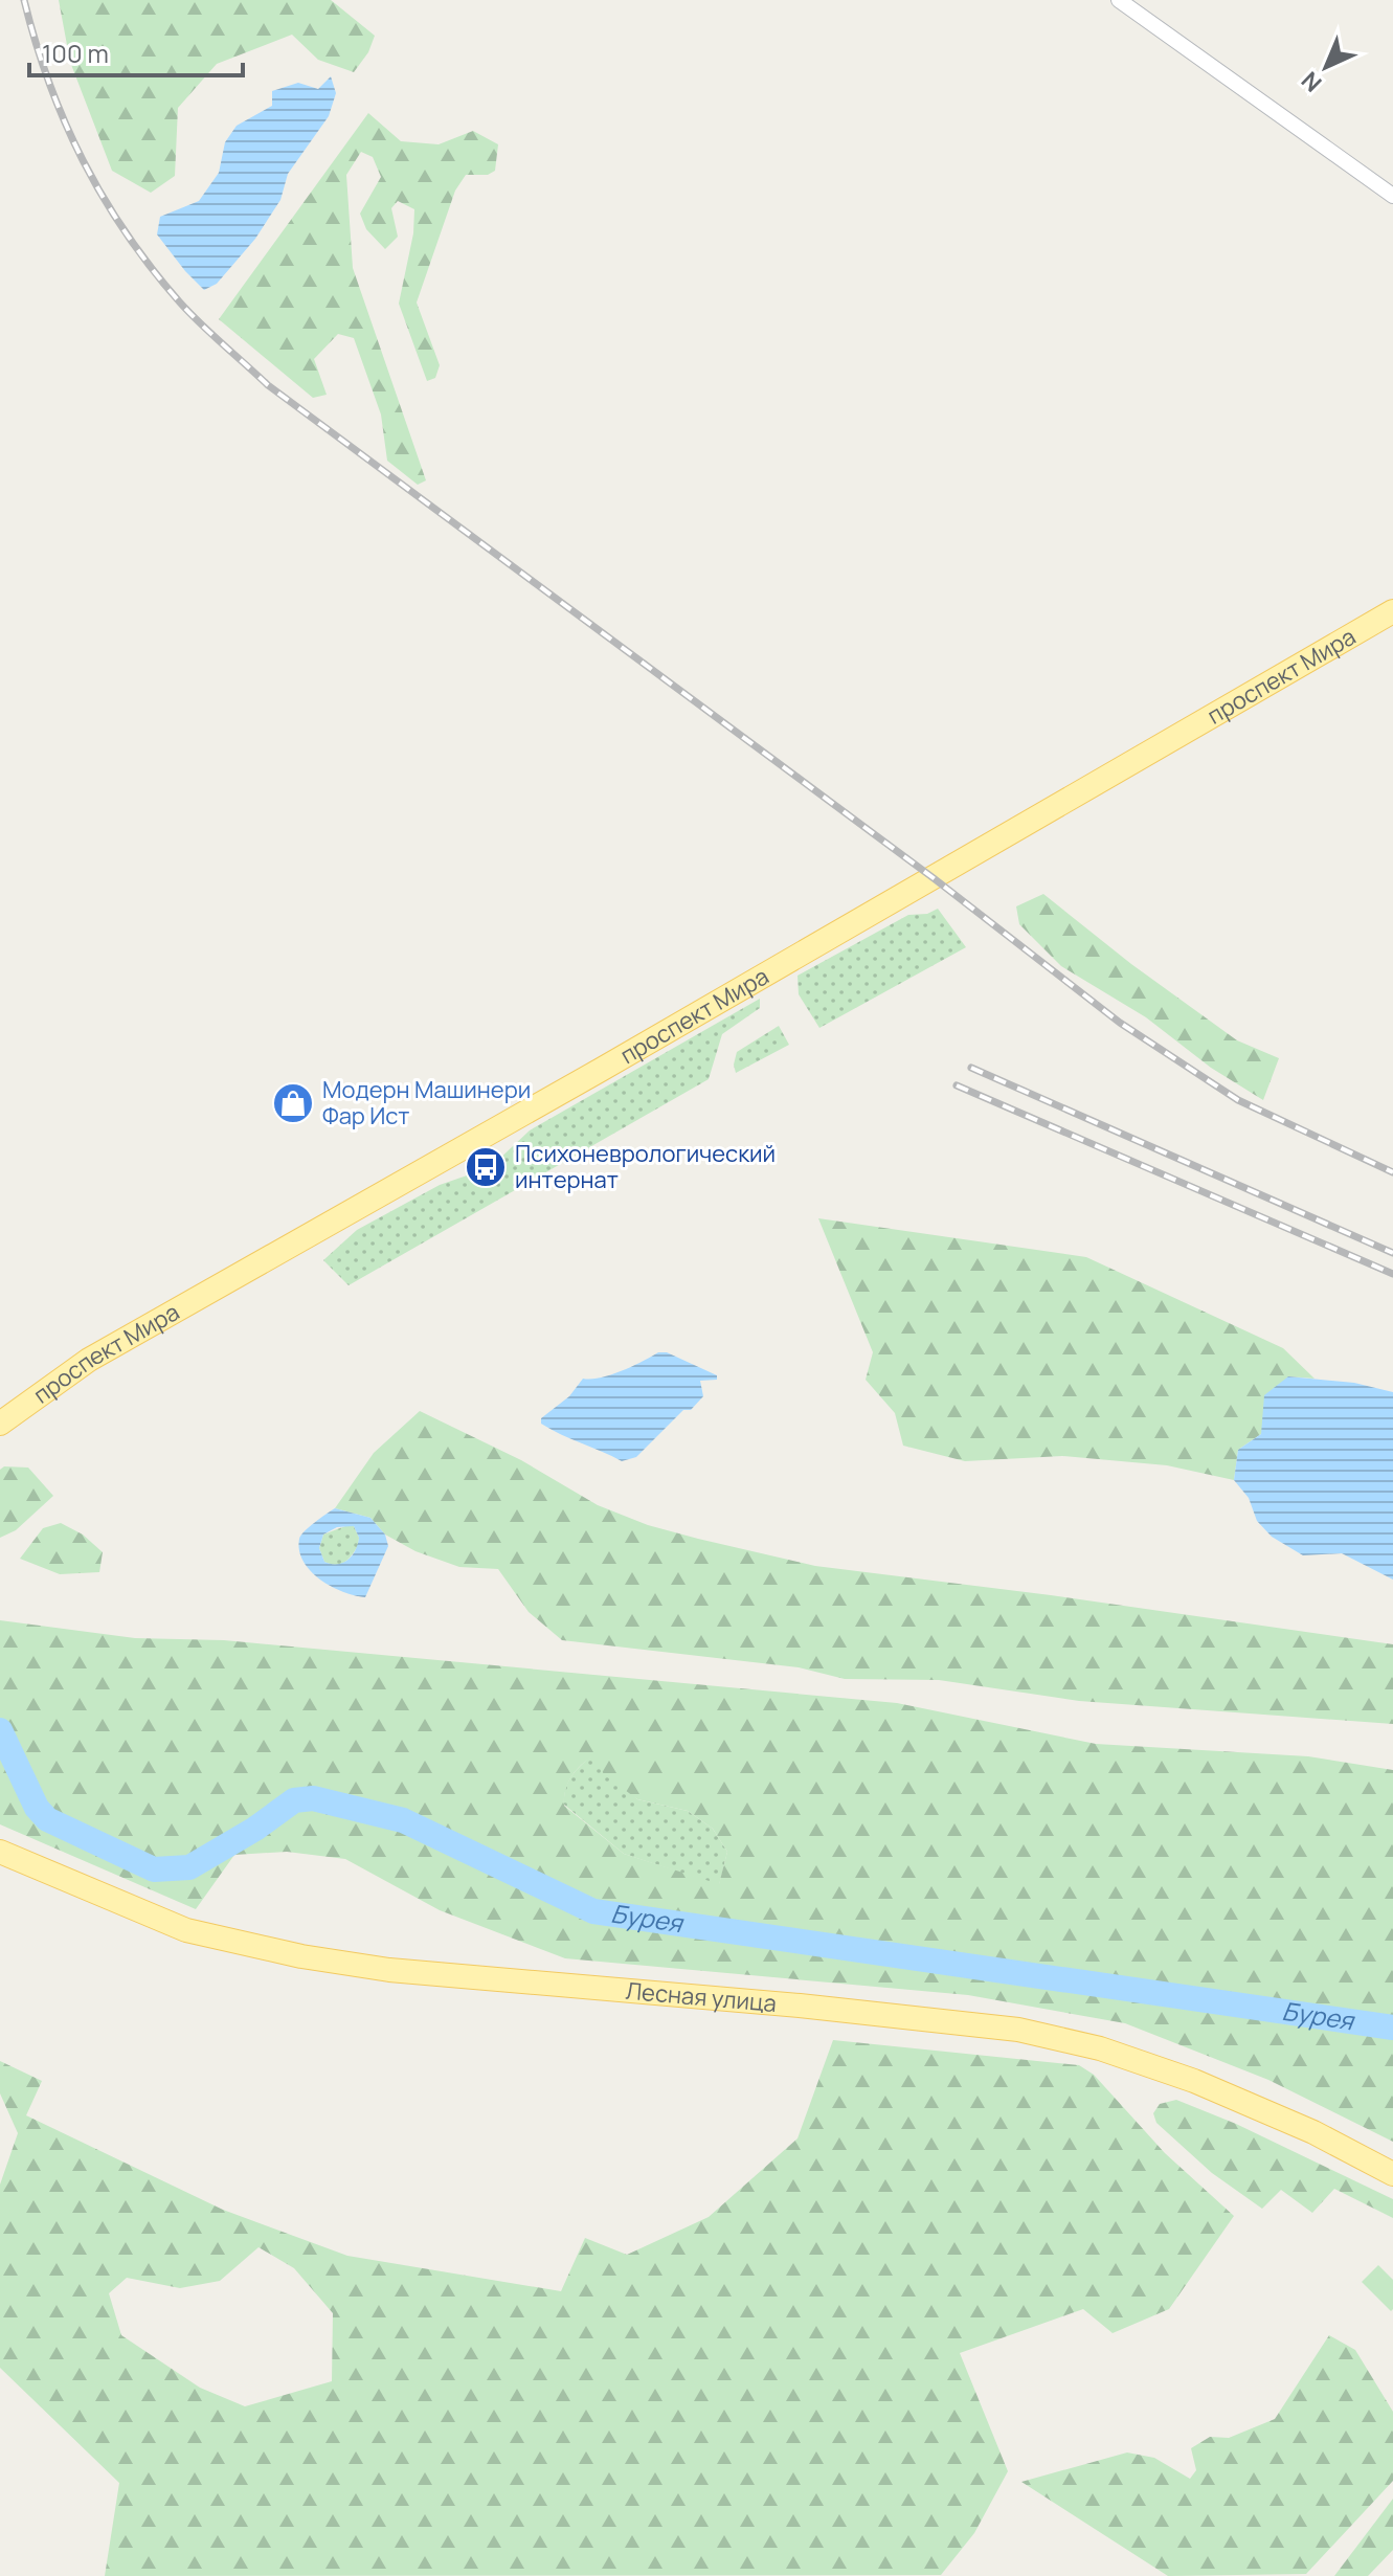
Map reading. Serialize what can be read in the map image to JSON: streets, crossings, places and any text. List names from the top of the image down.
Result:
{
  "streets": {
    "main road": ["проспект Мира", "Лесная улица"]
  },
  "water": ["Бурея"],
  "places": {
    "shop": ["Модерн Машинери Фар Ист"],
    "bus stop": ["Психоневрологический интернат"]
  },
  "scale_bar": "100 m",
  "north": "bottom left"
}
